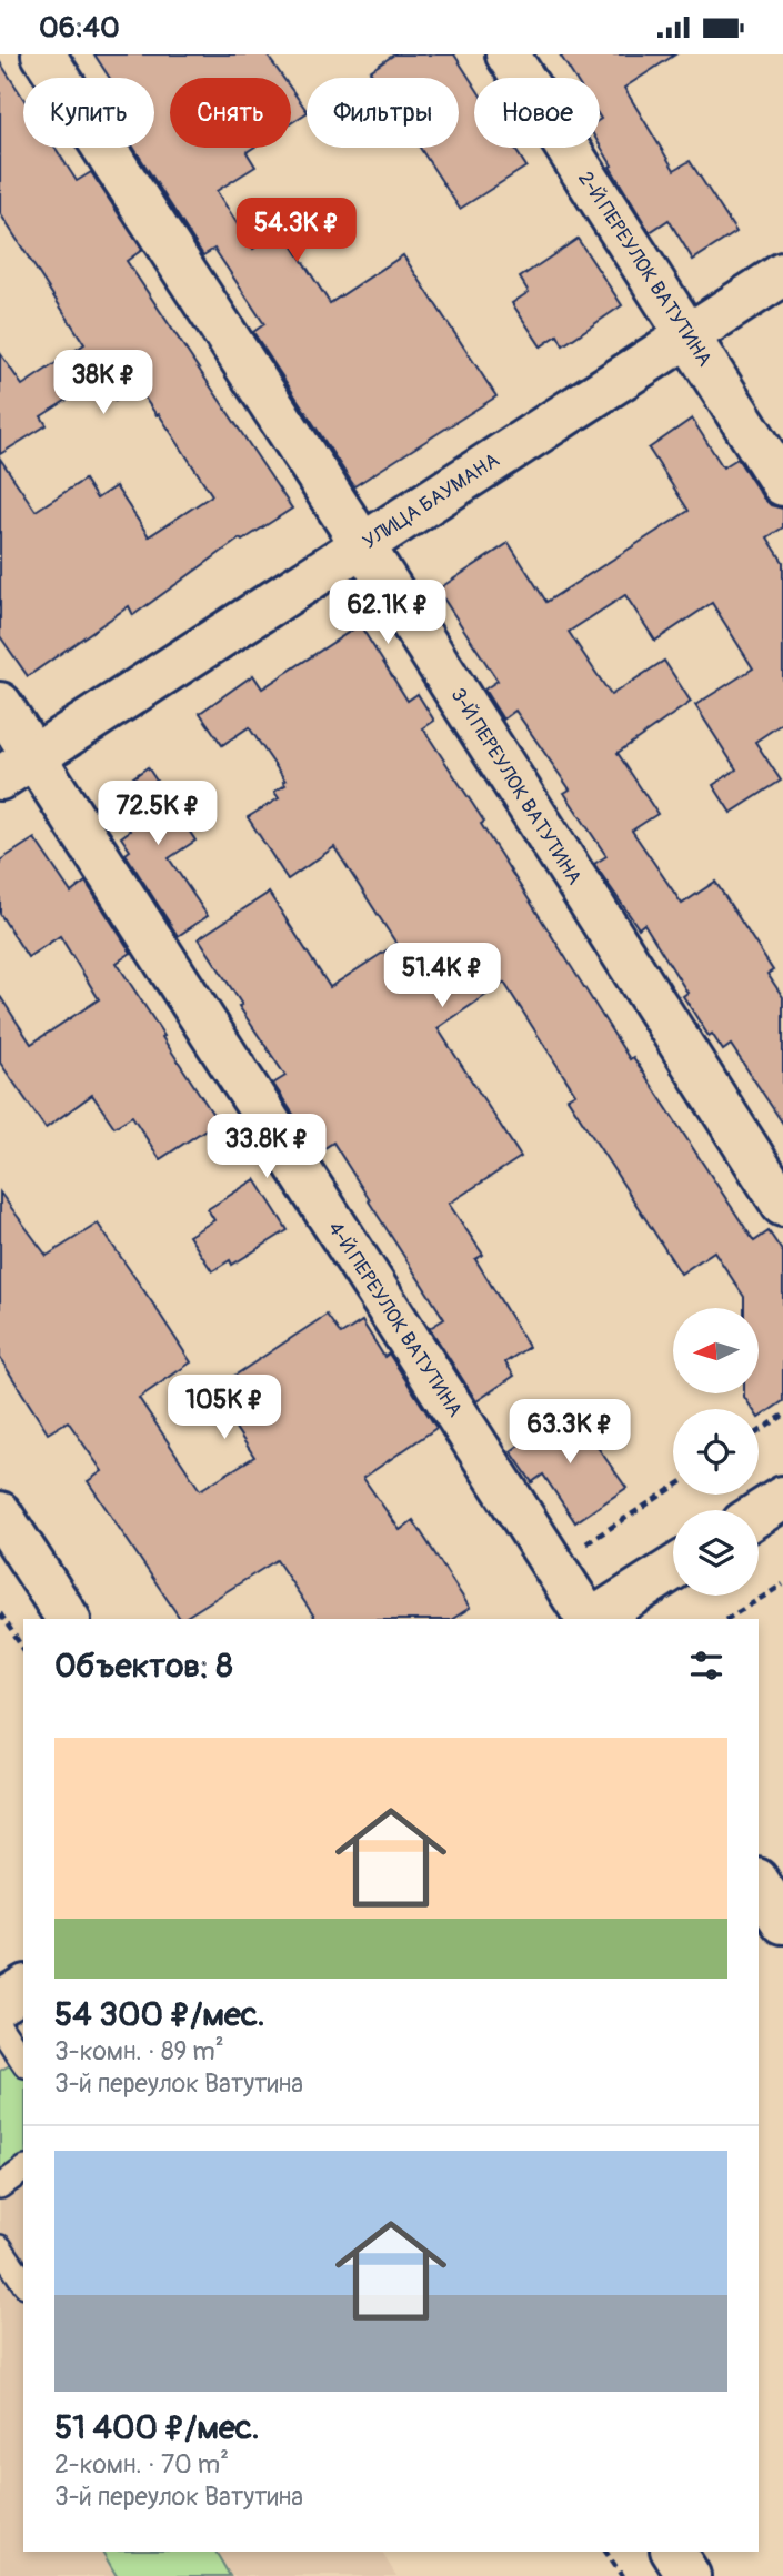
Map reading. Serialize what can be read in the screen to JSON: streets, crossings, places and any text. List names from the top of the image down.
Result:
{
  "streets": {
    "street": [
      "2-Й ПЕРЕУЛОК ВАТУТИНА",
      "УЛИЦА БАУМАНА",
      "3-Й ПЕРЕУЛОК ВАТУТИНА",
      "4-Й ПЕРЕУЛОК ВАТУТИНА"
    ]
  },
  "crossings": [
    ["2-Й ПЕРЕУЛОК ВАТУТИНА", "УЛИЦА БАУМАНА"],
    ["УЛИЦА БАУМАНА", "3-Й ПЕРЕУЛОК ВАТУТИНА"],
    ["УЛИЦА БАУМАНА", "4-Й ПЕРЕУЛОК ВАТУТИНА"]
  ],
  "north": "left",
  "page": {
    "status": "06:40",
    "chip": [
      "Купить",
      "Снять",
      "Фильтры",
      "Новое"
    ],
    "price": [
      "54.3K ₽",
      "38K ₽",
      "62.1K ₽",
      "72.5K ₽",
      "51.4K ₽",
      "33.8K ₽",
      "105K ₽",
      "63.3K ₽"
    ],
    "heading": "Объектов: 8",
    "list": [
      {
        "name": "54 300 ₽/мес.",
        "note": "3-комн. · 89 m² · 3-й переулок Ватутина"
      },
      {
        "name": "51 400 ₽/мес.",
        "note": "2-комн. · 70 m² · 3-й переулок Ватутина"
      }
    ]
  }
}
